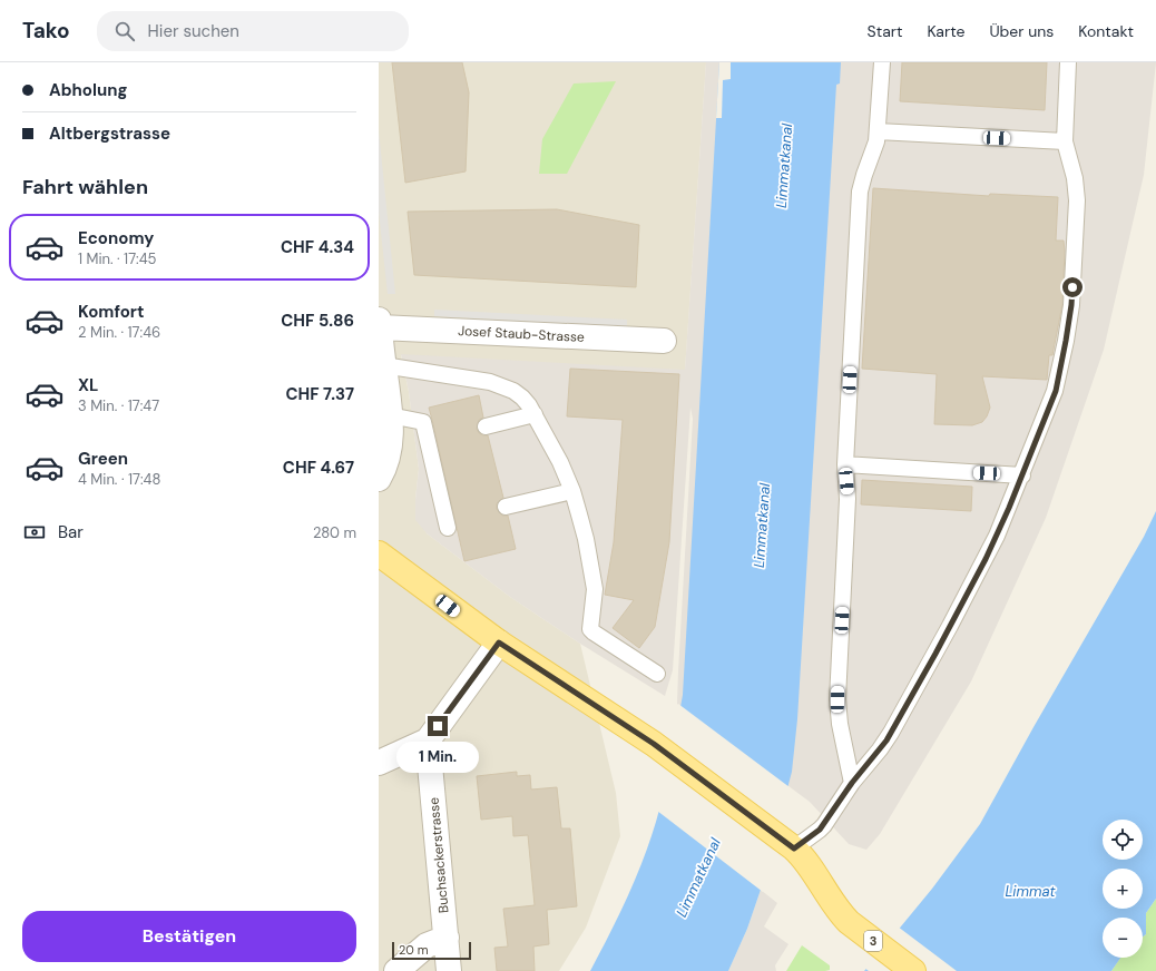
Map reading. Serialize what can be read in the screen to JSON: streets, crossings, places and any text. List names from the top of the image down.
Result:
{
  "streets": {
    "main road": ["3"],
    "street": ["Josef Staub-Strasse", "Buchsackerstrasse"]
  },
  "water": ["Limmatkanal", "Limmat"],
  "scale_bar": "20 m",
  "page": {
    "header": "Tako",
    "search": "Hier suchen",
    "nav": [
      "Start",
      "Karte",
      "Über uns",
      "Kontakt"
    ],
    "banner": ["Abholung", "Altbergstrasse"],
    "heading": "Fahrt wählen",
    "list": [
      {
        "name": "Economy",
        "note": "1 Min. · 17:45",
        "value": "CHF 4.34"
      },
      {
        "name": "Komfort",
        "note": "2 Min. · 17:46",
        "value": "CHF 5.86"
      },
      {
        "name": "XL",
        "note": "3 Min. · 17:47",
        "value": "CHF 7.37"
      },
      {
        "name": "Green",
        "note": "4 Min. · 17:48",
        "value": "CHF 4.67"
      }
    ],
    "pay": ["Bar", "280 m"],
    "bubble": "1 Min.",
    "map_buttons": ["+", "−"],
    "buttons": "Bestätigen",
    "scale": "20 m"
  }
}
